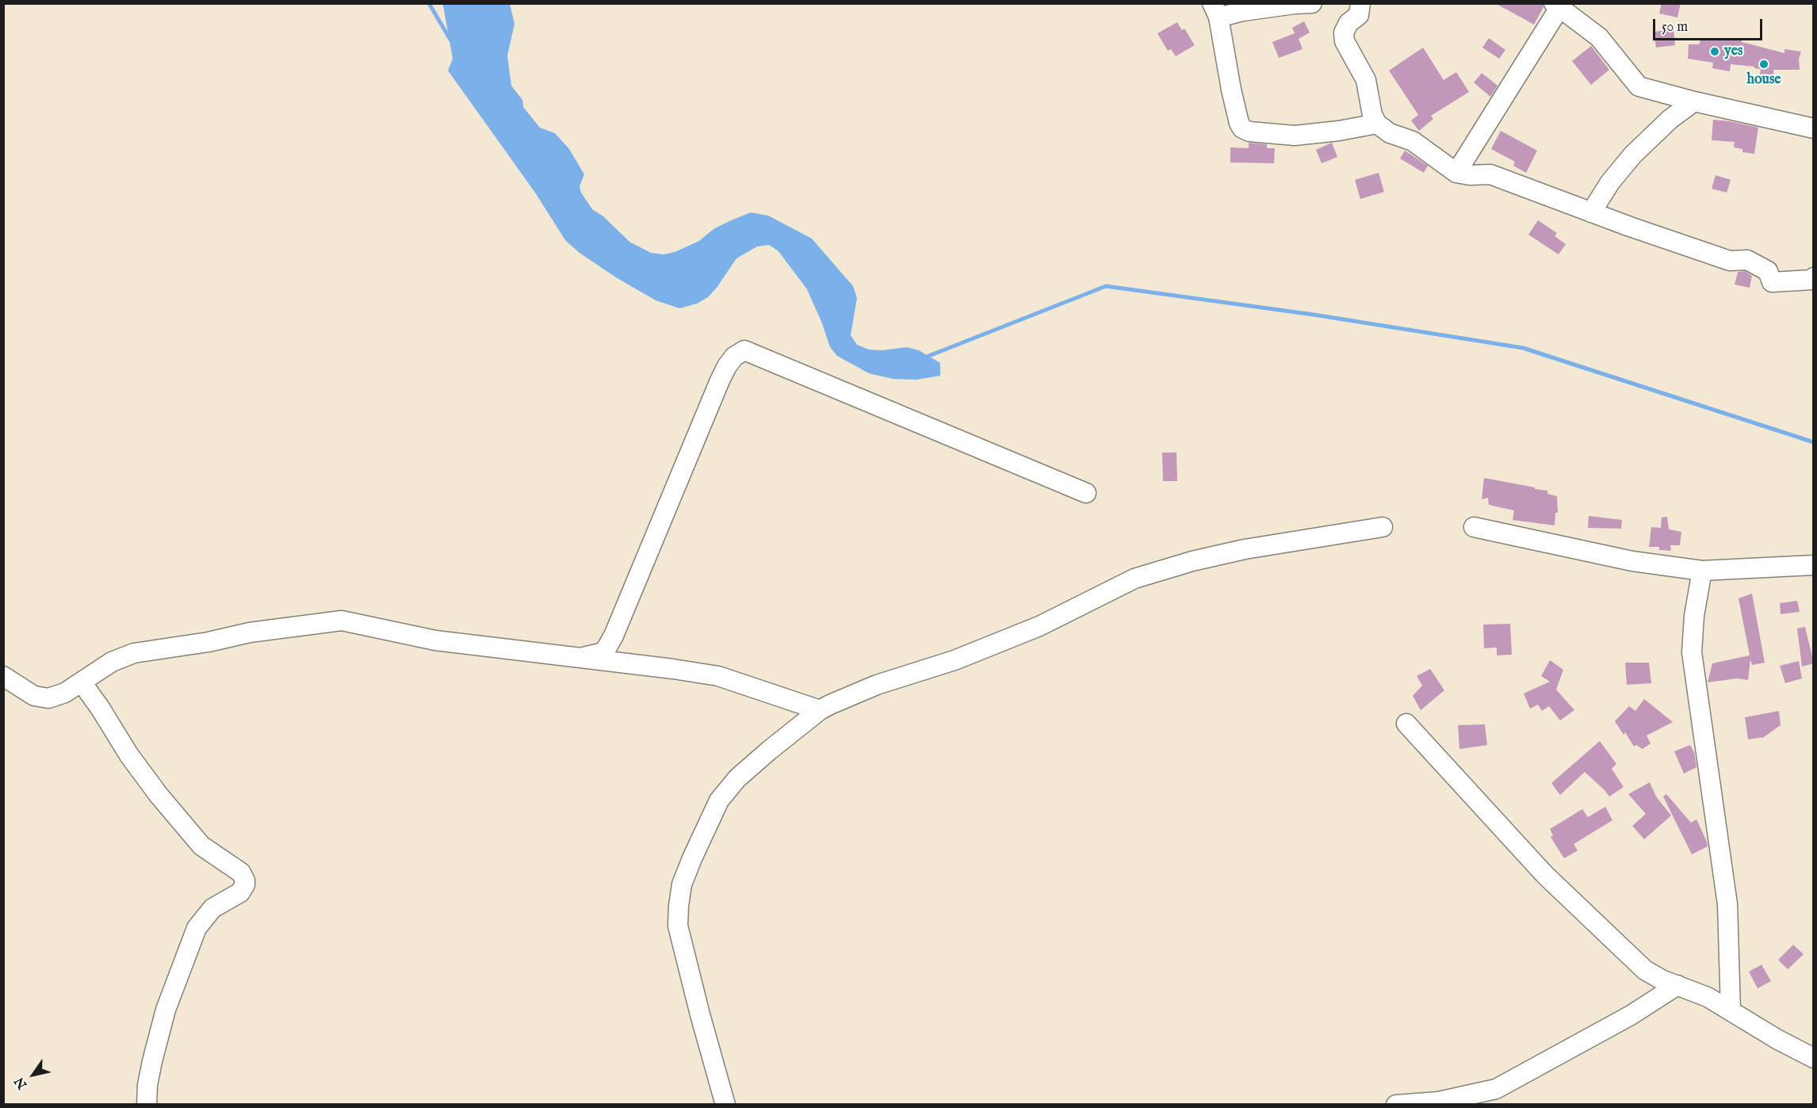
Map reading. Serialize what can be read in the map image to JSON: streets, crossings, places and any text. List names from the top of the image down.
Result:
{
  "places": ["yes", "house"],
  "scale_bar": "50 m",
  "north": "bottom left"
}
